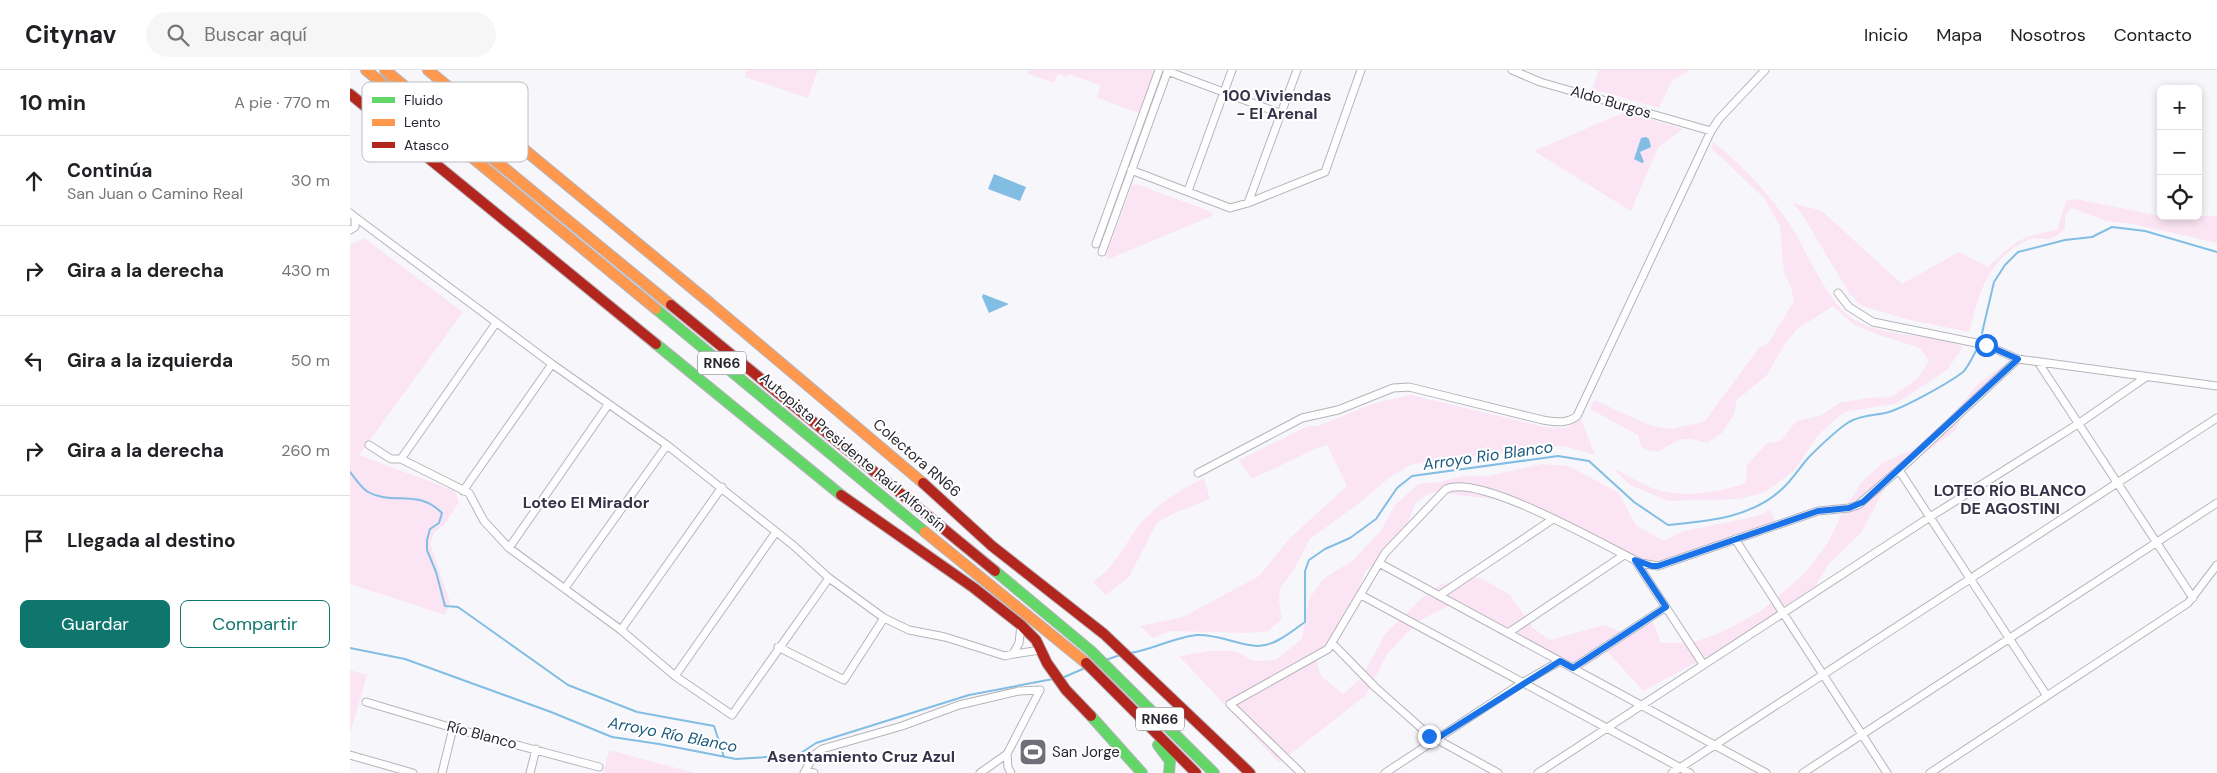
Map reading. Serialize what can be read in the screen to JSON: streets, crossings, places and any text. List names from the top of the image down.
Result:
{
  "streets": {
    "main road": ["RN66", "Autopista Presidente Raúl Alfonsín", "Colectora RN66"],
    "street": ["Aldo Burgos", "Río Blanco"]
  },
  "districts": [
    "100 Viviendas - El Arenal",
    "LOTEO RÍO BLANCO DE AGOSTINI",
    "Loteo El Mirador",
    "Asentamiento Cruz Azul"
  ],
  "water": ["Arroyo Rio Blanco", "Arroyo Río Blanco"],
  "places": {
    "sports": ["San Jorge"]
  },
  "legend": ["Fluido", "Lento", "Atasco"],
  "page": {
    "header": "Citynav",
    "search": "Buscar aquí",
    "nav": [
      "Inicio",
      "Mapa",
      "Nosotros",
      "Contacto"
    ],
    "heading": ["10 min", "A pie · 770 m"],
    "map_buttons": ["+", "−"],
    "list": [
      ["Continúa", "San Juan o Camino Real", "30 m"],
      ["Gira a la derecha", "430 m"],
      ["Gira a la izquierda", "50 m"],
      ["Gira a la derecha", "260 m"],
      "Llegada al destino"
    ],
    "buttons": ["Guardar", "Compartir"]
  }
}
